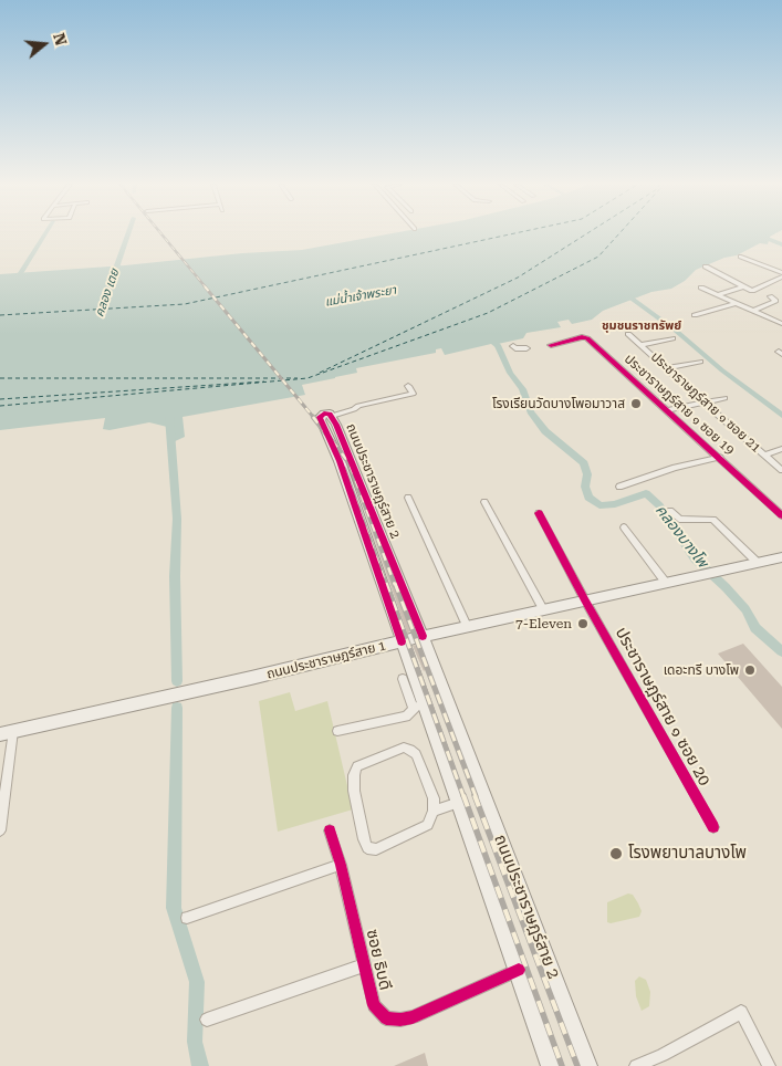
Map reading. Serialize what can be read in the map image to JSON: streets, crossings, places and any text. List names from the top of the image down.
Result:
{
  "streets": {
    "main road": ["ถนนประชาราษฎร์สาย 2", "ถนนประชาราษฎร์สาย 1"],
    "street": [
      "ประชาราษฎร์สาย ๑ ซอย 21",
      "ประชาราษฎร์สาย ๑ ซอย 19",
      "ประชาราษฎร์สาย ๑ ซอย 20",
      "ซอย ธิบดี"
    ]
  },
  "crossings": [
    ["ถนนประชาราษฎร์สาย 2", "ถนนประชาราษฎร์สาย 1"],
    ["ถนนประชาราษฎร์สาย 2", "ซอย ธิบดี"],
    ["ถนนประชาราษฎร์สาย 1", "ประชาราษฎร์สาย ๑ ซอย 20"]
  ],
  "districts": ["ชุมชนราชทรัพย์"],
  "water": ["คลอง เตย", "แม่น้ำเจ้าพระยา", "คลองบางโพ"],
  "places": [
    "โรงเรียนวัดบางโพอมาวาส",
    "7-Eleven",
    "เดอะทรี บางโพ",
    "โรงพยาบาลบางโพ"
  ],
  "north": "right"
}
